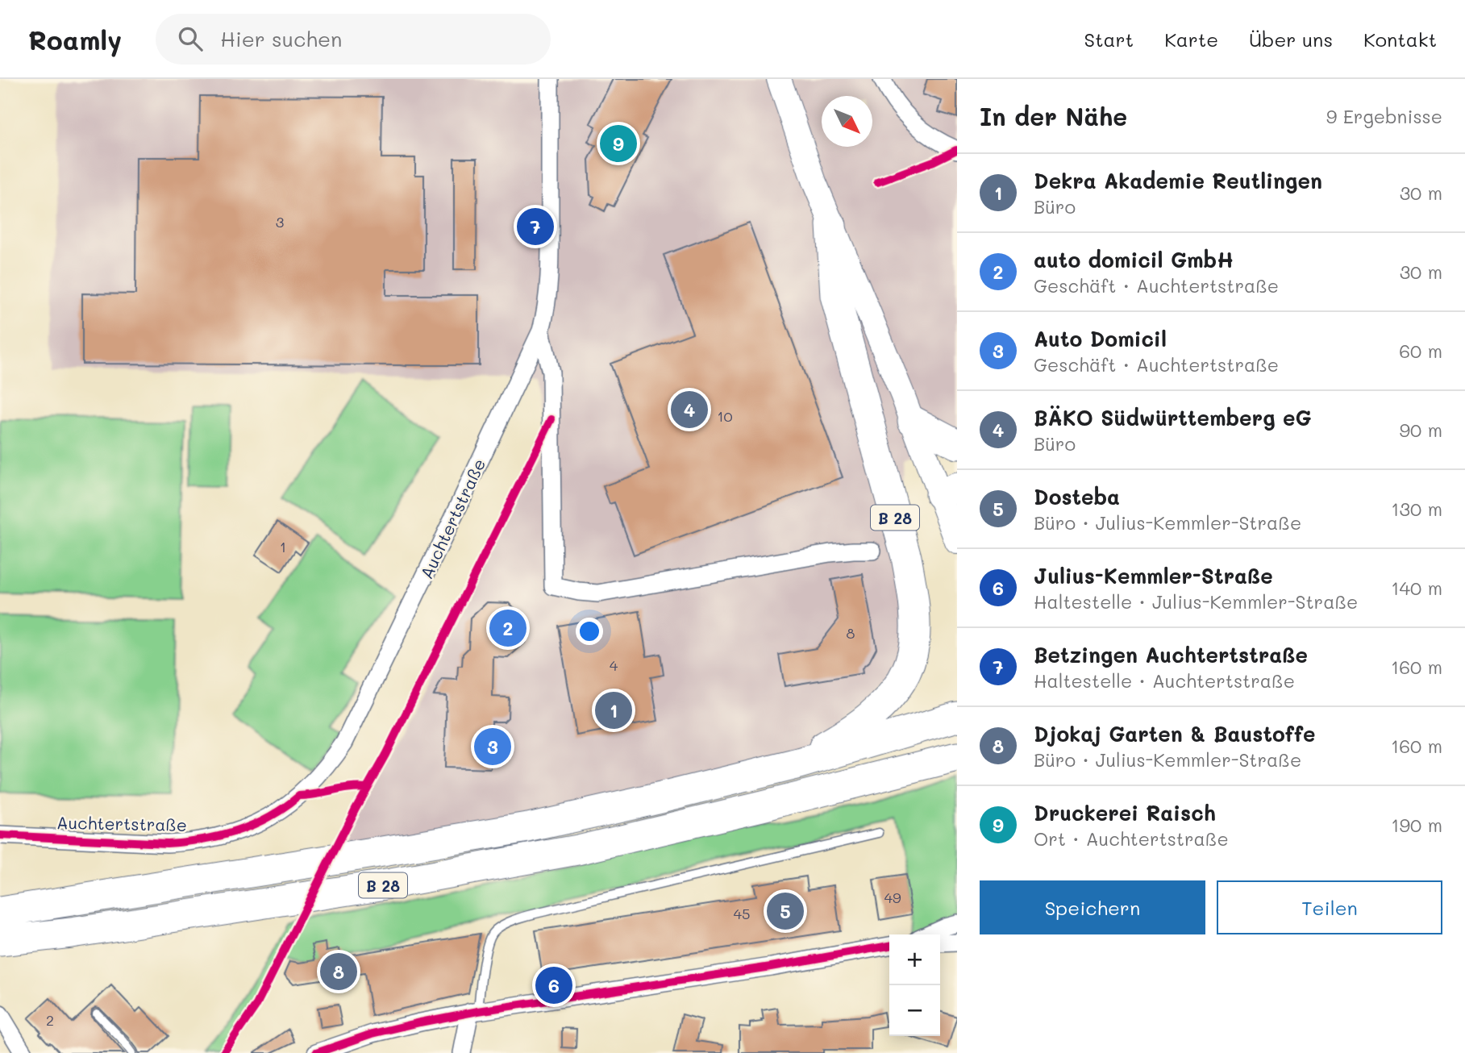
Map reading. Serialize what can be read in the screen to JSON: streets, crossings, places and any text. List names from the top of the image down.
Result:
{
  "streets": {
    "highway": ["B 28"],
    "street": ["Auchtertstraße"]
  },
  "house_numbers": [
    "3",
    "10",
    "1",
    "8",
    "4",
    "49",
    "45",
    "2"
  ],
  "north": "bottom right",
  "page": {
    "header": "Roamly",
    "search": "Hier suchen",
    "nav": [
      "Start",
      "Karte",
      "Über uns",
      "Kontakt"
    ],
    "heading": ["In der Nähe", "9 Ergebnisse"],
    "pins": [
      "9",
      "7",
      "4",
      "2",
      "1",
      "3",
      "5",
      "8",
      "6"
    ],
    "list": [
      {
        "mark": "1",
        "name": "Dekra Akademie Reutlingen",
        "note": "Büro",
        "value": "30 m"
      },
      {
        "mark": "2",
        "name": "auto domicil GmbH",
        "note": "Geschäft · Auchtertstraße",
        "value": "30 m"
      },
      {
        "mark": "3",
        "name": "Auto Domicil",
        "note": "Geschäft · Auchtertstraße",
        "value": "60 m"
      },
      {
        "mark": "4",
        "name": "BÄKO Südwürttemberg eG",
        "note": "Büro",
        "value": "90 m"
      },
      {
        "mark": "5",
        "name": "Dosteba",
        "note": "Büro · Julius-Kemmler-Straße",
        "value": "130 m"
      },
      {
        "mark": "6",
        "name": "Julius-Kemmler-Straße",
        "note": "Haltestelle · Julius-Kemmler-Straße",
        "value": "140 m"
      },
      {
        "mark": "7",
        "name": "Betzingen Auchtertstraße",
        "note": "Haltestelle · Auchtertstraße",
        "value": "160 m"
      },
      {
        "mark": "8",
        "name": "Djokaj Garten & Baustoffe",
        "note": "Büro · Julius-Kemmler-Straße",
        "value": "160 m"
      },
      {
        "mark": "9",
        "name": "Druckerei Raisch",
        "note": "Ort · Auchtertstraße",
        "value": "190 m"
      }
    ],
    "buttons": ["Speichern", "Teilen"],
    "map_buttons": ["+", "−"]
  }
}
